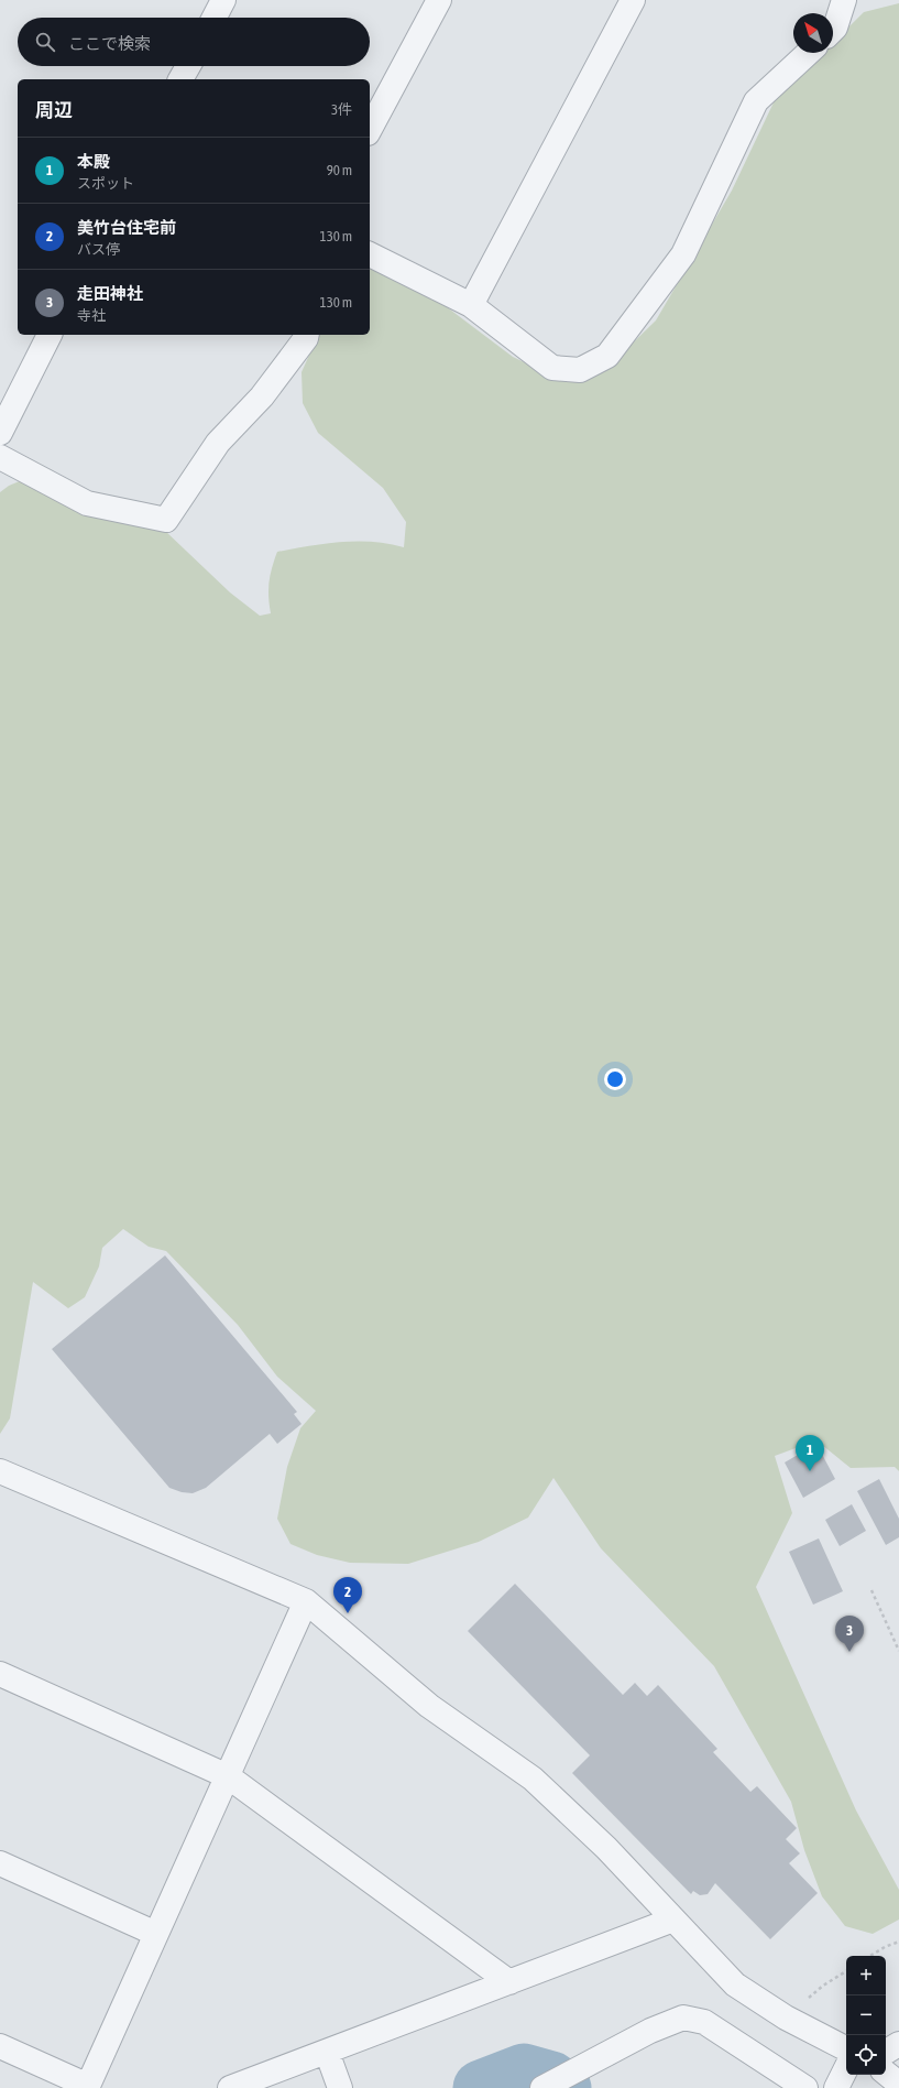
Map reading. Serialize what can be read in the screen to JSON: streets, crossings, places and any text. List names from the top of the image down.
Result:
{
  "north": "top left",
  "page": {
    "search": "ここで検索",
    "heading": ["周辺", "3件"],
    "list": [
      {
        "mark": "1",
        "name": "本殿",
        "note": "スポット",
        "value": "90 m"
      },
      {
        "mark": "2",
        "name": "美竹台住宅前",
        "note": "バス停",
        "value": "130 m"
      },
      {
        "mark": "3",
        "name": "走田神社",
        "note": "寺社",
        "value": "130 m"
      }
    ],
    "pins": ["1", "2", "3"],
    "map_buttons": ["+", "−"]
  }
}
